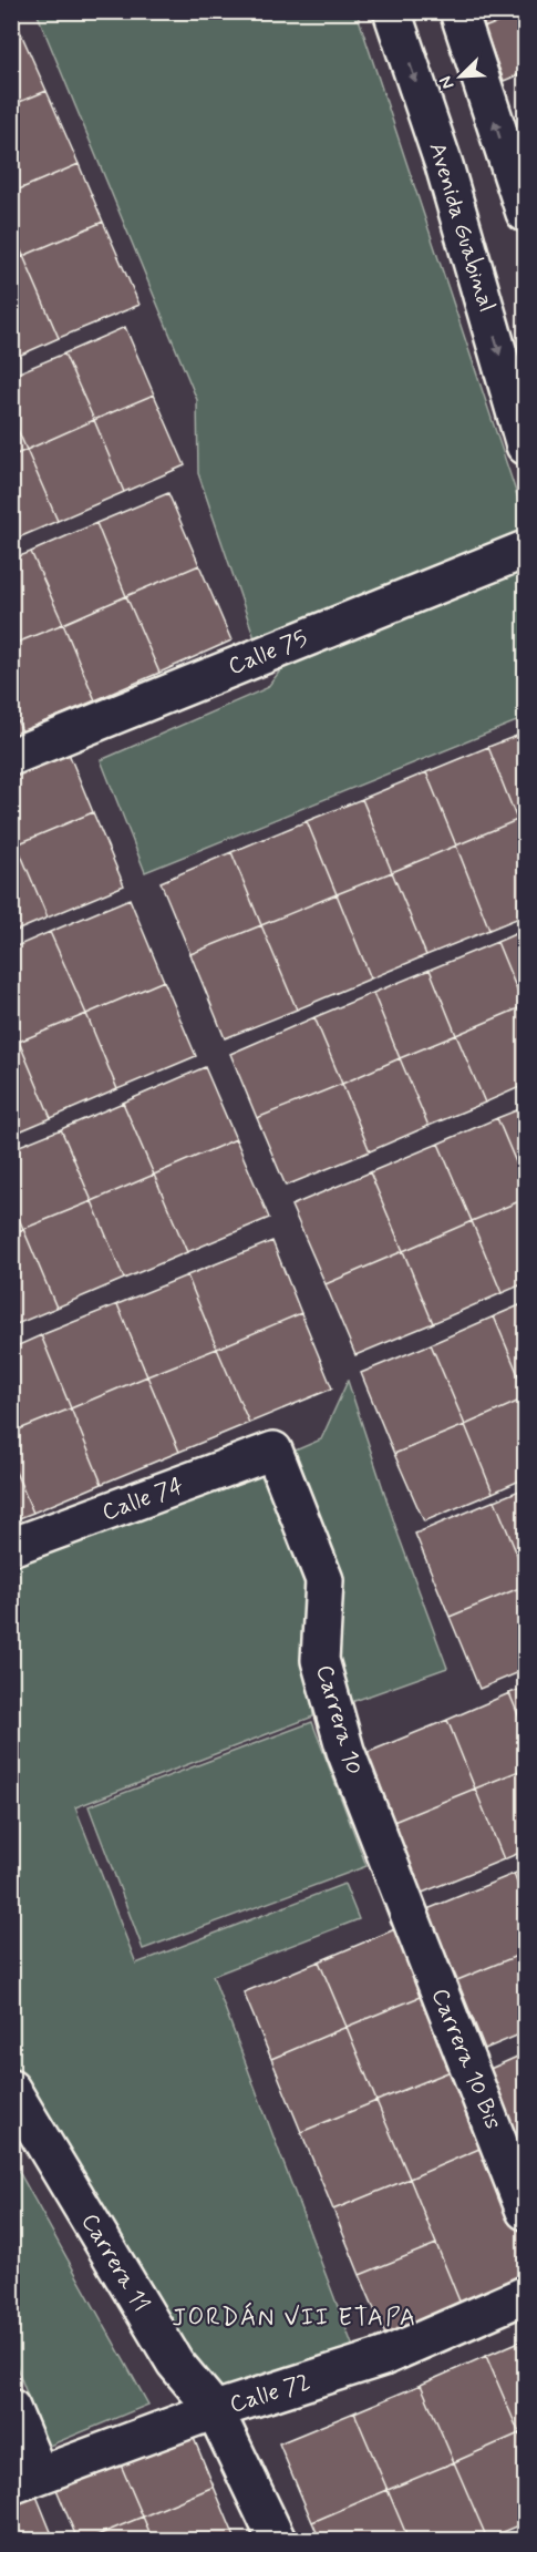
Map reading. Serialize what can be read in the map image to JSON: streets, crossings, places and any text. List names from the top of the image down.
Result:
{
  "streets": {
    "street": [
      "Avenida Guabinal",
      "Calle 75",
      "Calle 74",
      "Carrera 10",
      "Carrera 10 Bis",
      "Carrera 11",
      "Calle 72"
    ]
  },
  "crossings": [
    ["Calle 74", "Carrera 10"],
    ["Carrera 10", "Carrera 10 Bis"],
    ["Carrera 11", "Calle 72"]
  ],
  "districts": ["JORDÁN VII ETAPA"],
  "north": "bottom left"
}
